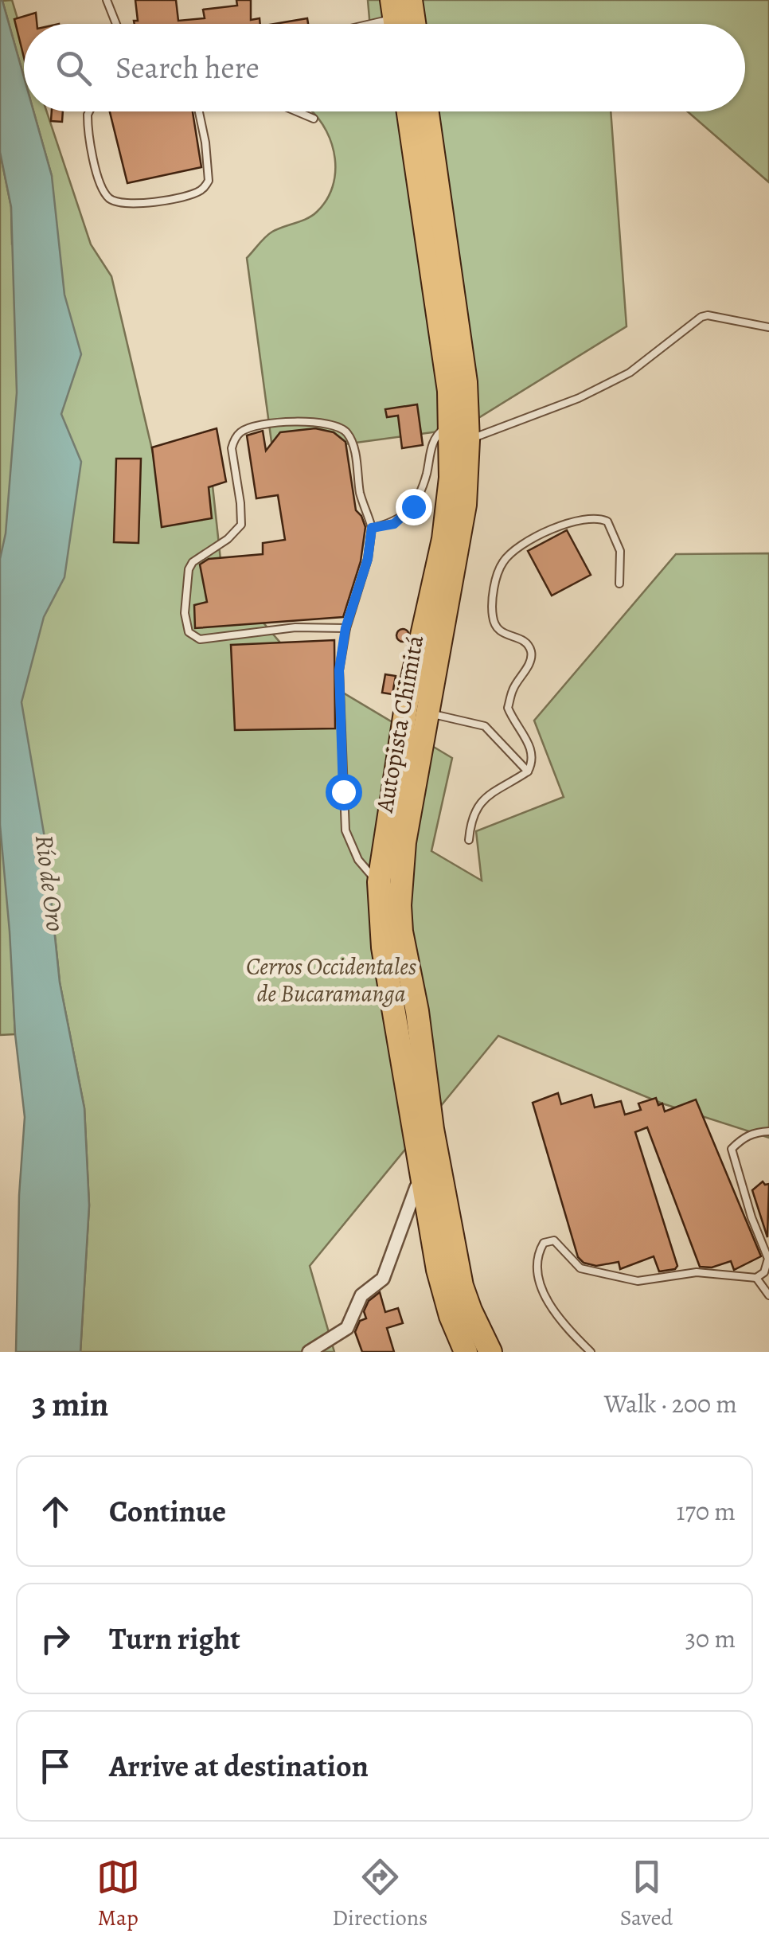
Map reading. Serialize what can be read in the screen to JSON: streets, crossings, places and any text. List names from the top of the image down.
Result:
{
  "streets": {
    "highway": ["Autopista Chimitá"]
  },
  "water": ["Río de Oro"],
  "parks": ["Cerros Occidentales de Bucaramanga"],
  "page": {
    "search": "Search here",
    "heading": ["3 min", "Walk · 200 m"],
    "list": [
      ["Continue", "170 m"],
      ["Turn right", "30 m"],
      "Arrive at destination"
    ],
    "nav": ["Map", "Directions", "Saved"]
  }
}
